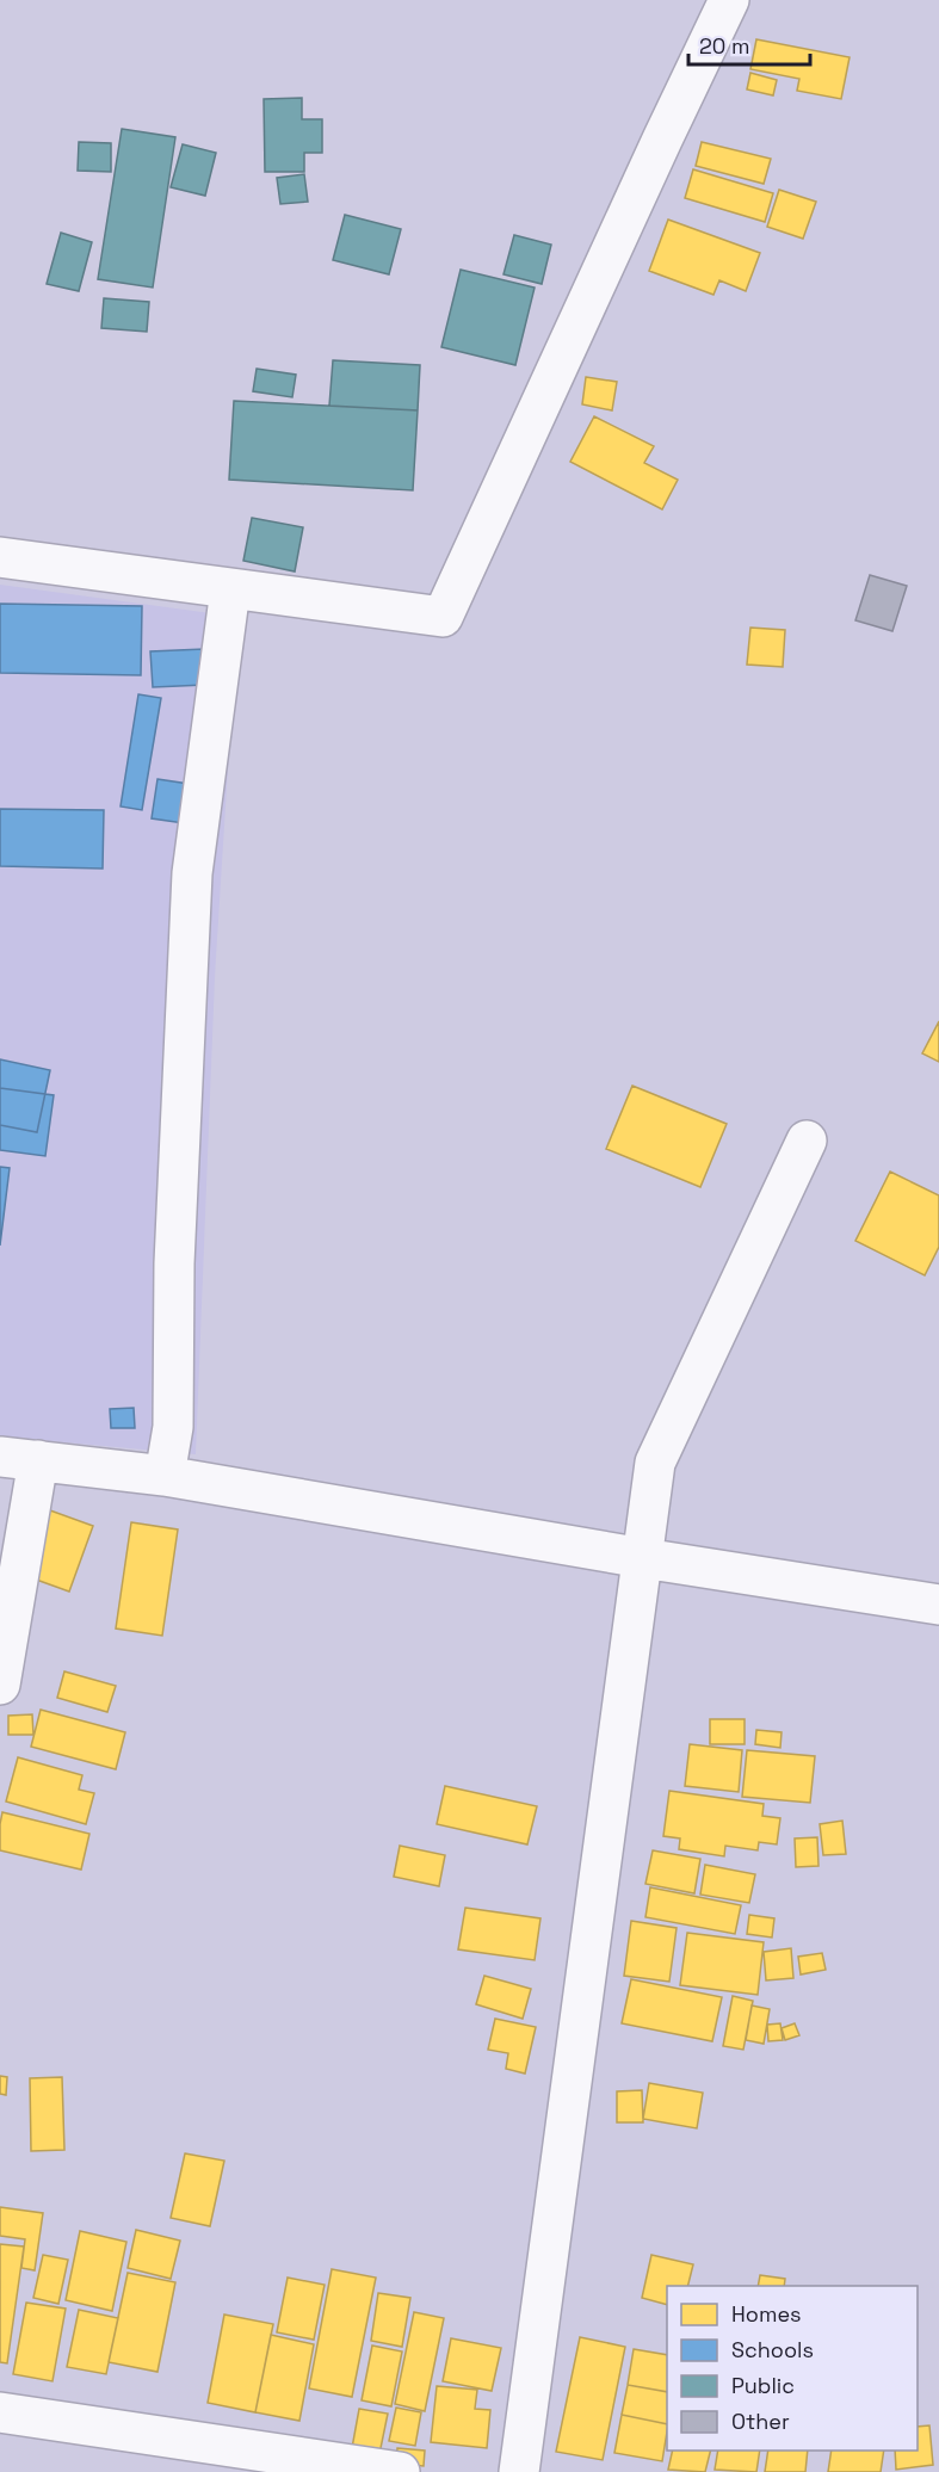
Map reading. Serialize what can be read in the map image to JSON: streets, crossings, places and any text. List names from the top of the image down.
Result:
{
  "legend": [
    "Homes",
    "Schools",
    "Public",
    "Other"
  ],
  "scale_bar": "20 m"
}
